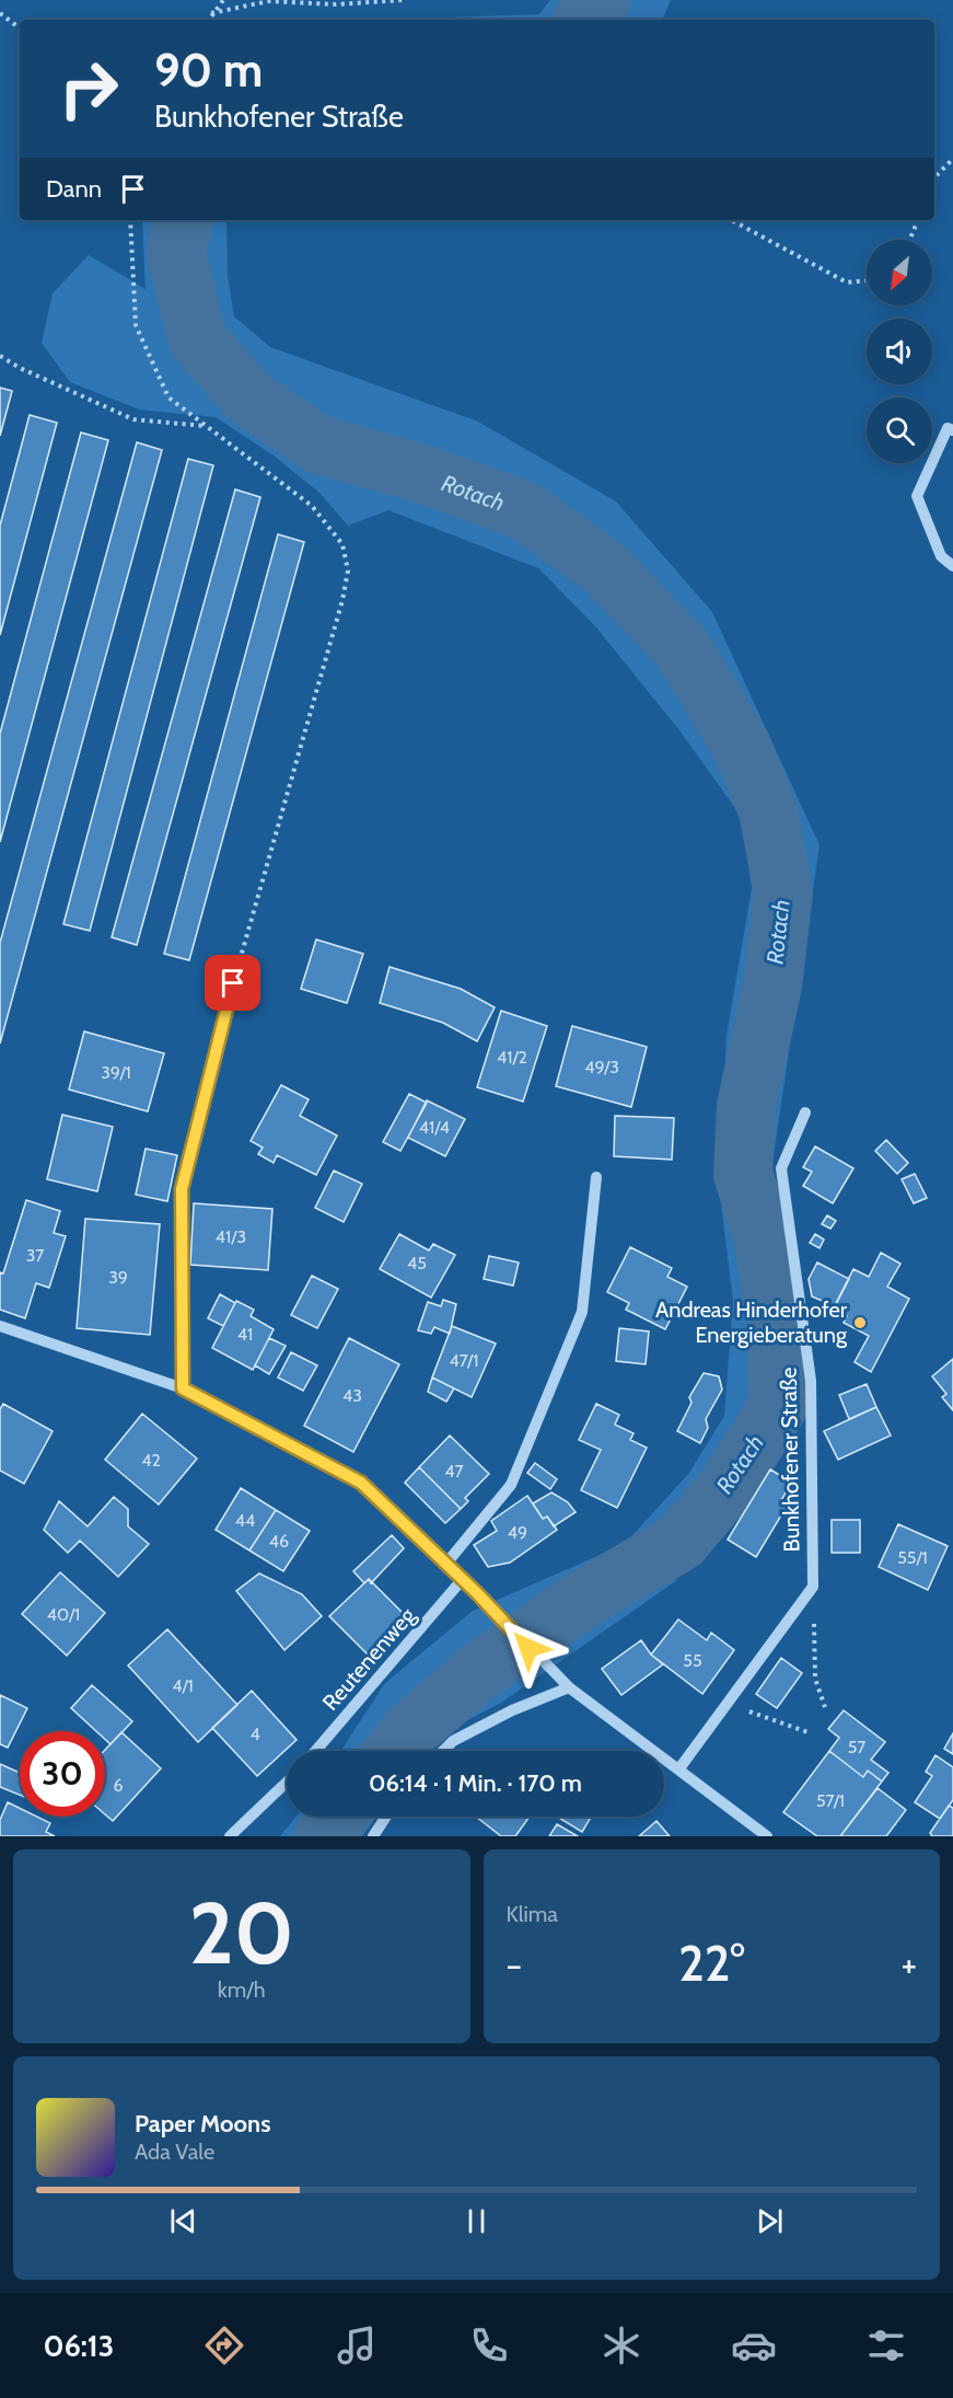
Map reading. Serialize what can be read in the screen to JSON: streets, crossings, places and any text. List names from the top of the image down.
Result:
{
  "streets": {
    "street": ["Bunkhofener Straße", "Reutenenweg"]
  },
  "water": ["Rotach"],
  "places": ["Andreas Hinderhofer Energieberatung"],
  "house_numbers": [
    "41/2",
    "49/3",
    "39/1",
    "41/4",
    "41/3",
    "37",
    "45",
    "39",
    "41",
    "47/1",
    "43",
    "42",
    "47",
    "44",
    "49",
    "46",
    "55/1",
    "40/1",
    "55",
    "4/1",
    "4",
    "57",
    "6",
    "57/1"
  ],
  "north": "bottom left",
  "page": {
    "turn": ["90 m", "Bunkhofener Straße"],
    "then": "Dann",
    "limit": "30",
    "trip": "06:14 · 1 Min. · 170 m",
    "tile": [
      ["20", "km/h"],
      "Klima"
    ],
    "heat": ["−", "22°", "+"],
    "song": ["Paper Moons", "Ada Vale"],
    "tabs": "06:13"
  }
}
